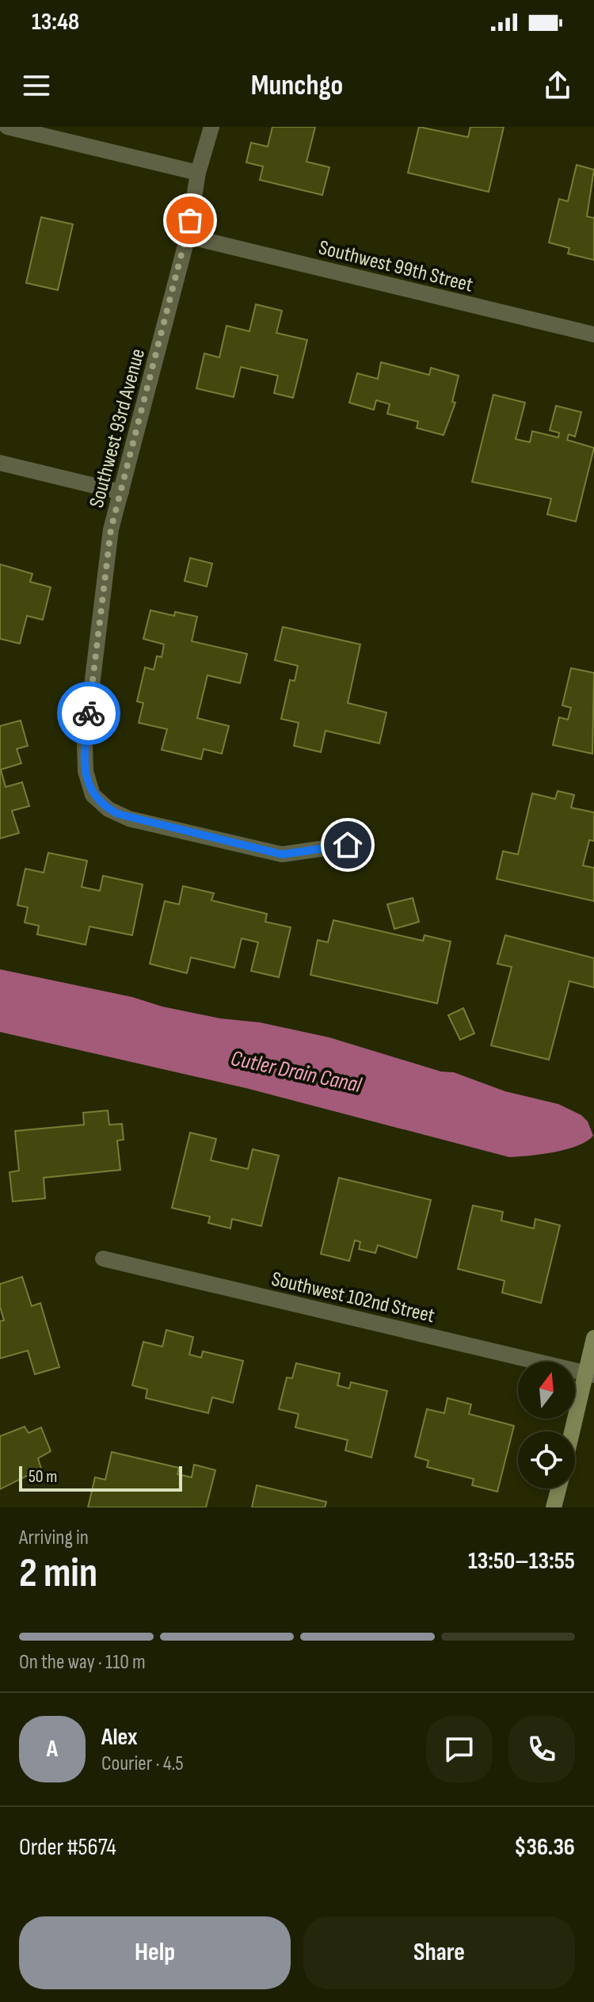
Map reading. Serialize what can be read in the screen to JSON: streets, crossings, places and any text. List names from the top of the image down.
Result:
{
  "streets": {
    "street": ["Southwest 99th Street", "Southwest 93rd Avenue", "Southwest 102nd Street"]
  },
  "crossings": [
    ["Southwest 99th Street", "Southwest 93rd Avenue"]
  ],
  "water": ["Cutler Drain Canal"],
  "scale_bar": "50 m",
  "north": "top",
  "page": {
    "status": "13:48",
    "header": "Munchgo",
    "scale": "50 m",
    "heading": ["2 min", "Arriving in", "13:50–13:55"],
    "panel": [
      "Alex",
      "Courier · 4.5",
      "Order #5674",
      "$36.36"
    ],
    "bar": "On the way · 110 m",
    "round": "A",
    "buttons": ["Help", "Share"]
  }
}
